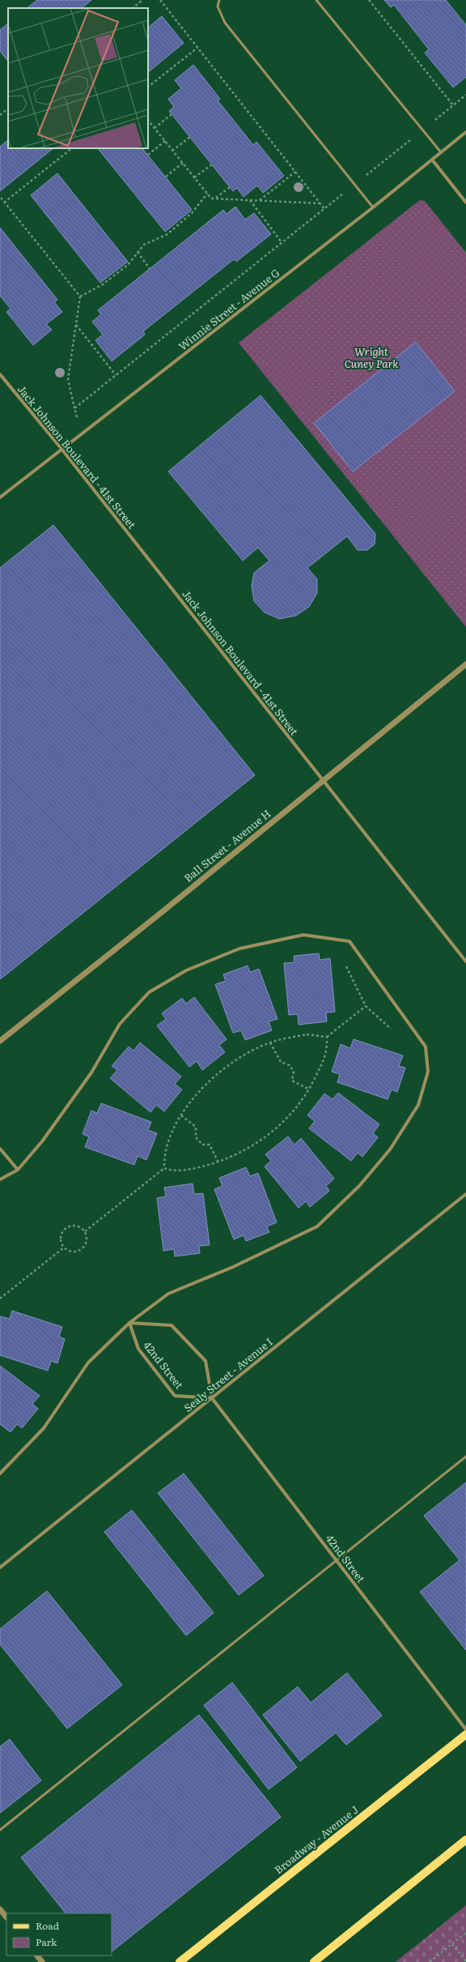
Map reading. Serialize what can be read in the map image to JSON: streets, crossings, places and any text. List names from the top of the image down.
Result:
{
  "streets": {
    "main road": ["Broadway - Avenue J"],
    "street": [
      "Winnie Street - Avenue G",
      "Jack Johnson Boulevard - 41st Street",
      "Ball Street - Avenue H",
      "42nd Street",
      "Sealy Street - Avenue I"
    ]
  },
  "crossings": [
    ["Winnie Street - Avenue G", "Jack Johnson Boulevard - 41st Street"],
    ["Jack Johnson Boulevard - 41st Street", "Ball Street - Avenue H"],
    ["42nd Street", "Sealy Street - Avenue I"]
  ],
  "parks": ["Wright Cuney Park"],
  "legend": ["Road", "Park"]
}
